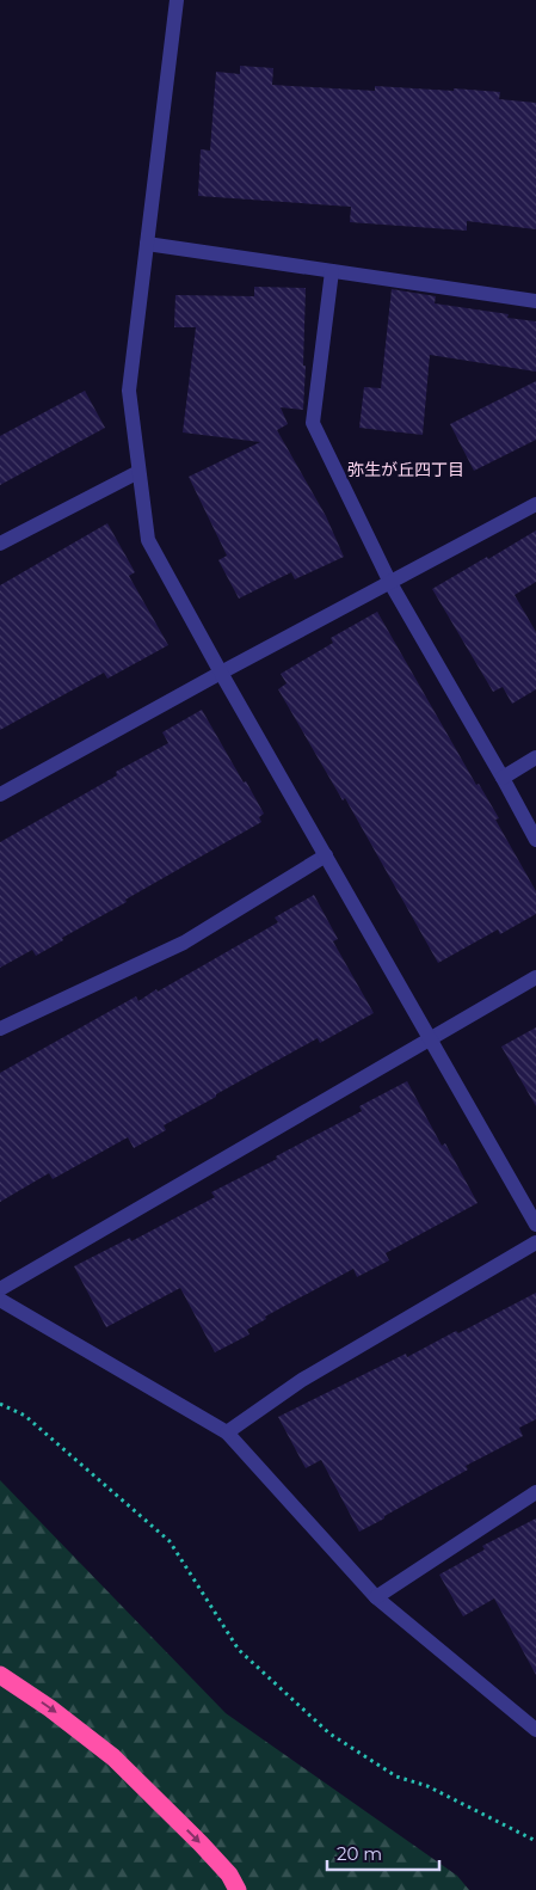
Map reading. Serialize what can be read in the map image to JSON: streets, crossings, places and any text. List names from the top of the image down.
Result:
{
  "districts": ["弥生が丘四丁目"],
  "scale_bar": "20 m"
}
